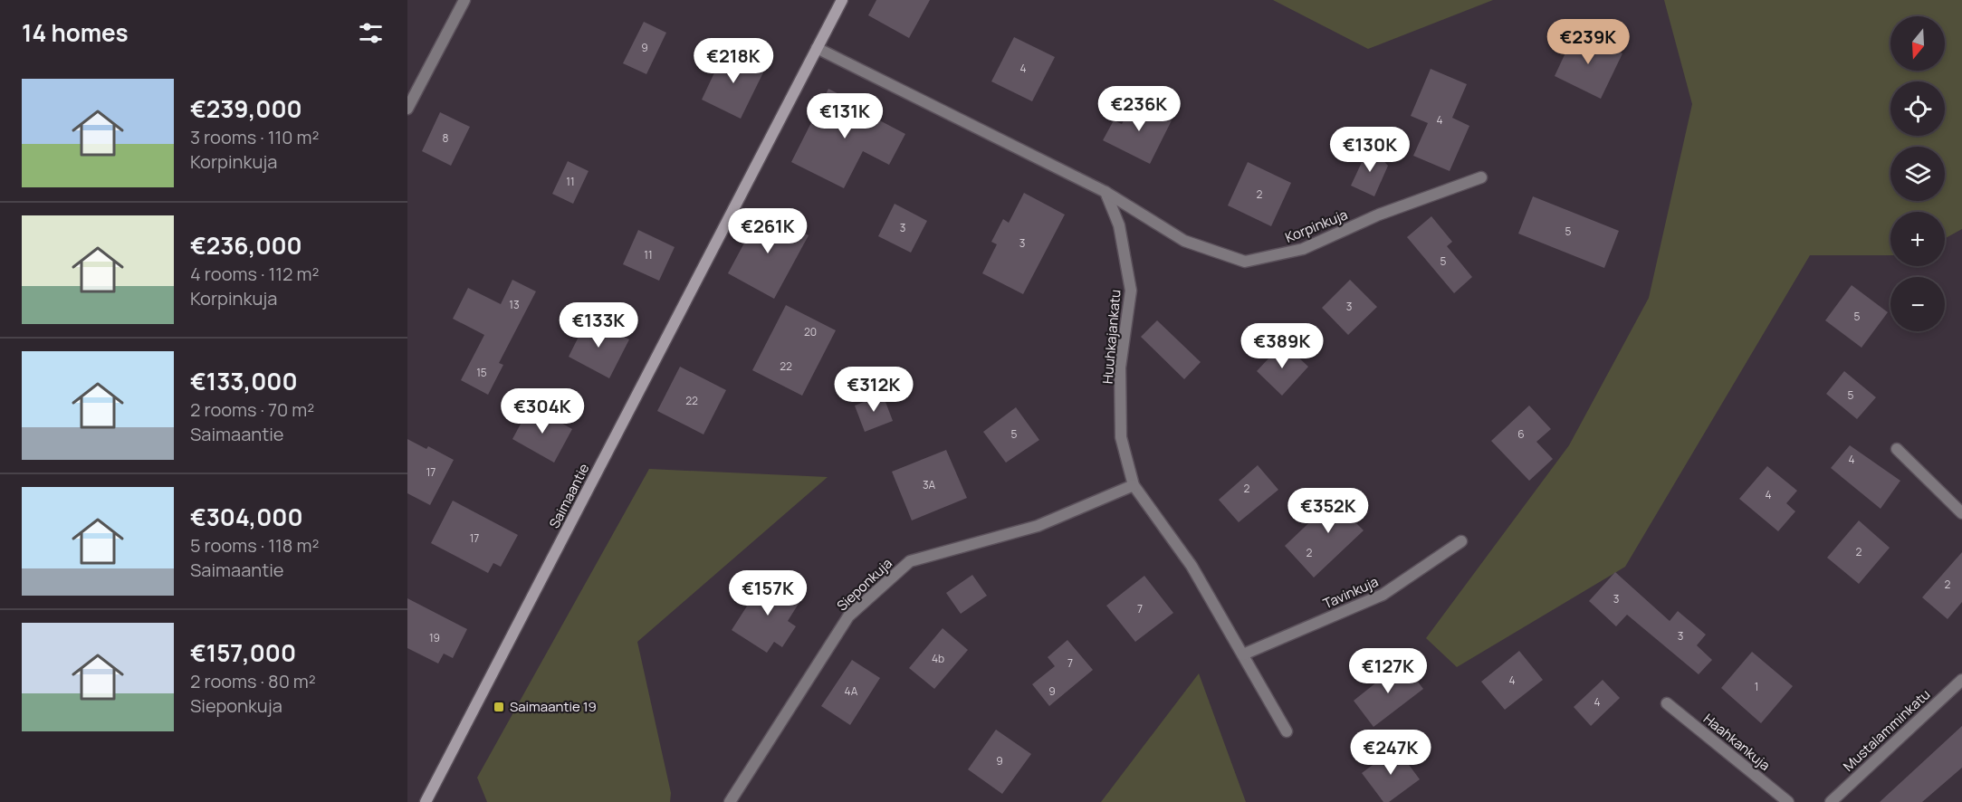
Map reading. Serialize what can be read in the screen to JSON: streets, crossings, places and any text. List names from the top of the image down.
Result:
{
  "streets": {
    "street": [
      "Korpinkuja",
      "Huuhkajankatu",
      "Saimaantie",
      "Sieponkuja",
      "Tavinkuja",
      "Mustalamminkatu",
      "Haahkankuja"
    ]
  },
  "crossings": [
    ["Korpinkuja", "Huuhkajankatu"],
    ["Huuhkajankatu", "Sieponkuja"],
    ["Huuhkajankatu", "Tavinkuja"]
  ],
  "places": {
    "transit": ["Saimaantie 19"]
  },
  "house_numbers": [
    "9",
    "4",
    "4",
    "8",
    "11",
    "2",
    "3",
    "5",
    "3",
    "11",
    "5",
    "13",
    "3",
    "5",
    "20",
    "22",
    "15",
    "5",
    "22",
    "5",
    "6",
    "4",
    "17",
    "3A",
    "2",
    "4",
    "17",
    "2",
    "2",
    "2",
    "3",
    "7",
    "3",
    "19",
    "4b",
    "7",
    "4",
    "1",
    "4A",
    "9",
    "4",
    "9"
  ],
  "north": "bottom",
  "page": {
    "heading": "14 homes",
    "map_buttons": ["+", "−"],
    "price": [
      "€239K",
      "€218K",
      "€236K",
      "€131K",
      "€130K",
      "€261K",
      "€133K",
      "€389K",
      "€312K",
      "€304K",
      "€352K",
      "€157K",
      "€127K",
      "€247K"
    ],
    "list": [
      {
        "name": "€239,000",
        "note": "3 rooms · 110 m² · Korpinkuja"
      },
      {
        "name": "€236,000",
        "note": "4 rooms · 112 m² · Korpinkuja"
      },
      {
        "name": "€133,000",
        "note": "2 rooms · 70 m² · Saimaantie"
      },
      {
        "name": "€304,000",
        "note": "5 rooms · 118 m² · Saimaantie"
      },
      {
        "name": "€157,000",
        "note": "2 rooms · 80 m² · Sieponkuja"
      }
    ]
  }
}
